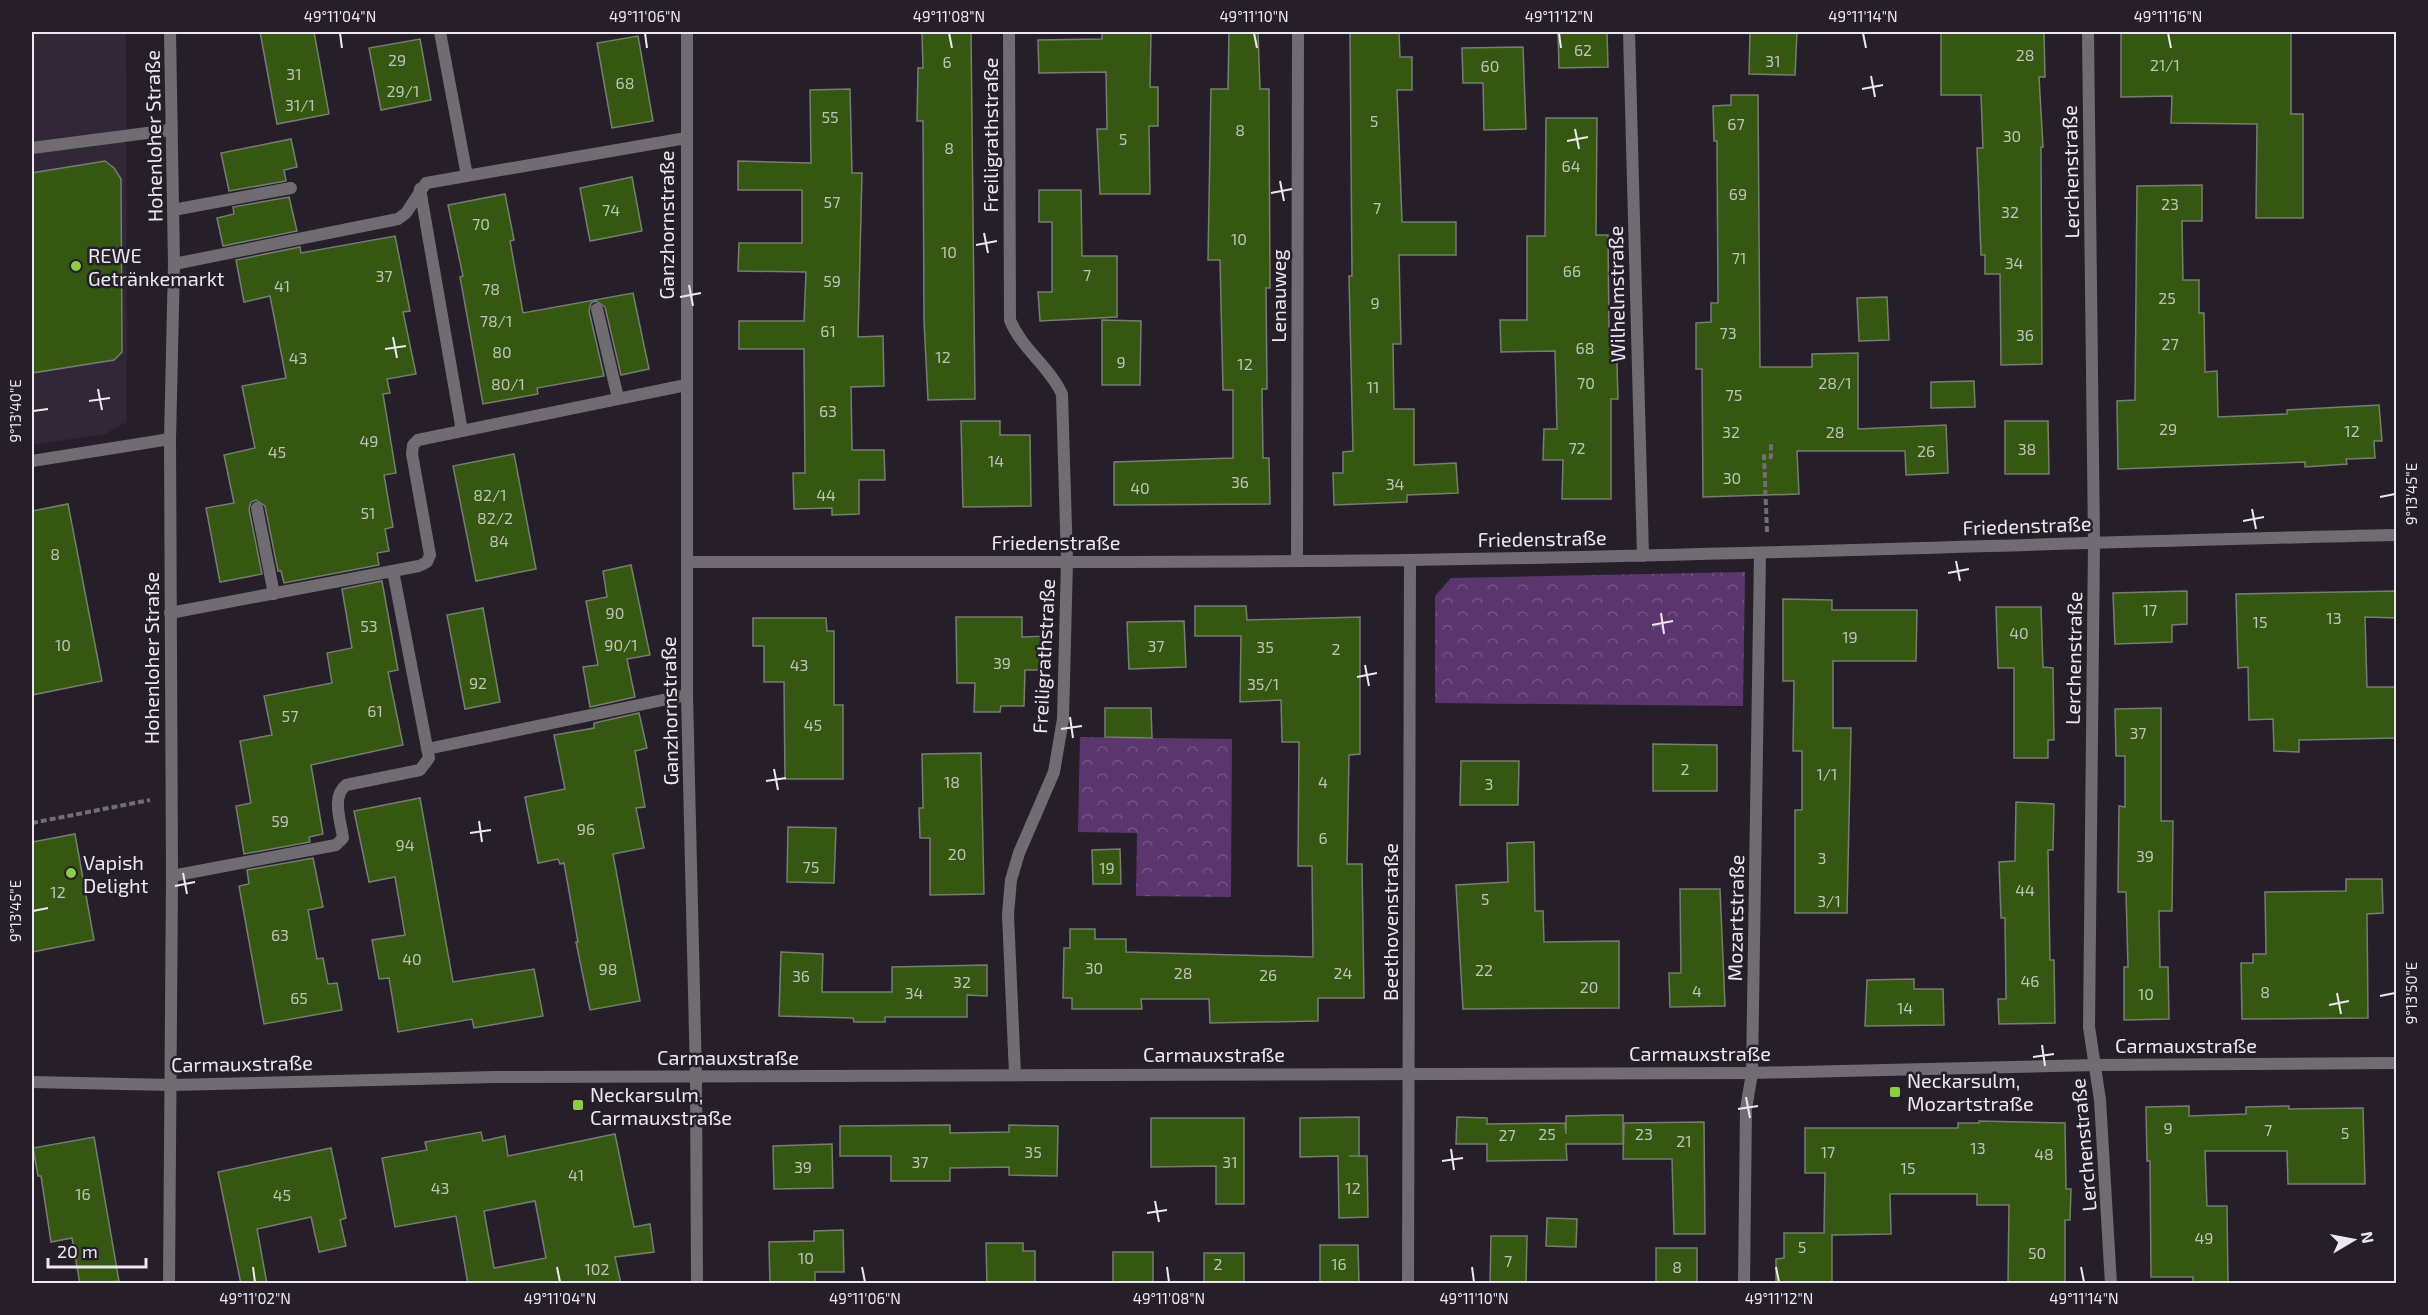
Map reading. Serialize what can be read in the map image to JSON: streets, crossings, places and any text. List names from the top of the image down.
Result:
{
  "streets": {
    "street": [
      "Freiligrathstraße",
      "Hohenloher Straße",
      "Lerchenstraße",
      "Ganzhornstraße",
      "Wilhelmstraße",
      "Lenauweg",
      "Friedenstraße",
      "Mozartstraße",
      "Beethovenstraße",
      "Carmauxstraße"
    ]
  },
  "crossings": [
    ["Freiligrathstraße", "Friedenstraße"],
    ["Freiligrathstraße", "Carmauxstraße"],
    ["Hohenloher Straße", "Carmauxstraße"],
    ["Lerchenstraße", "Friedenstraße"],
    ["Lerchenstraße", "Carmauxstraße"],
    ["Ganzhornstraße", "Friedenstraße"],
    ["Ganzhornstraße", "Carmauxstraße"],
    ["Wilhelmstraße", "Friedenstraße"],
    ["Lenauweg", "Friedenstraße"],
    ["Friedenstraße", "Mozartstraße"],
    ["Friedenstraße", "Beethovenstraße"],
    ["Mozartstraße", "Carmauxstraße"],
    ["Beethovenstraße", "Carmauxstraße"]
  ],
  "places": {
    "other": ["REWE Getränkemarkt", "Vapish Delight"],
    "transit": ["Neckarsulm, Mozartstraße", "Neckarsulm, Carmauxstraße"]
  },
  "house_numbers": [
    "62",
    "28",
    "29",
    "31",
    "6",
    "21/1",
    "60",
    "31",
    "68",
    "29/1",
    "31/1",
    "55",
    "5",
    "67",
    "8",
    "30",
    "5",
    "8",
    "64",
    "69",
    "57",
    "23",
    "7",
    "74",
    "32",
    "70",
    "10",
    "10",
    "71",
    "34",
    "66",
    "7",
    "37",
    "59",
    "41",
    "78",
    "25",
    "9",
    "78/1",
    "61",
    "73",
    "36",
    "27",
    "68",
    "80",
    "12",
    "43",
    "9",
    "12",
    "70",
    "28/1",
    "80/1",
    "11",
    "75",
    "63",
    "29",
    "12",
    "32",
    "28",
    "49",
    "72",
    "38",
    "26",
    "45",
    "14",
    "30",
    "36",
    "34",
    "40",
    "82/1",
    "44",
    "51",
    "82/2",
    "84",
    "8",
    "17",
    "90",
    "13",
    "15",
    "53",
    "40",
    "19",
    "10",
    "90/1",
    "37",
    "35",
    "2",
    "39",
    "43",
    "92",
    "35/1",
    "61",
    "57",
    "45",
    "37",
    "2",
    "1/1",
    "18",
    "4",
    "3",
    "59",
    "96",
    "6",
    "94",
    "20",
    "39",
    "3",
    "75",
    "19",
    "44",
    "12",
    "5",
    "3/1",
    "63",
    "40",
    "30",
    "98",
    "22",
    "28",
    "24",
    "26",
    "36",
    "46",
    "32",
    "20",
    "4",
    "8",
    "34",
    "10",
    "65",
    "14",
    "9",
    "7",
    "5",
    "25",
    "23",
    "27",
    "21",
    "13",
    "35",
    "17",
    "48",
    "37",
    "31",
    "39",
    "15",
    "41",
    "43",
    "12",
    "16",
    "45",
    "49",
    "5",
    "50",
    "10",
    "7",
    "2",
    "16",
    "8",
    "102"
  ],
  "scale_bar": "20 m",
  "north": "right",
  "coordinates": [
    "49°11'04\"N",
    "49°11'06\"N",
    "49°11'08\"N",
    "49°11'10\"N",
    "49°11'12\"N",
    "49°11'14\"N",
    "49°11'16\"N",
    "9°13'40\"E",
    "9°13'45\"E",
    "9°13'50\"E",
    "49°11'02\"N"
  ]
}
